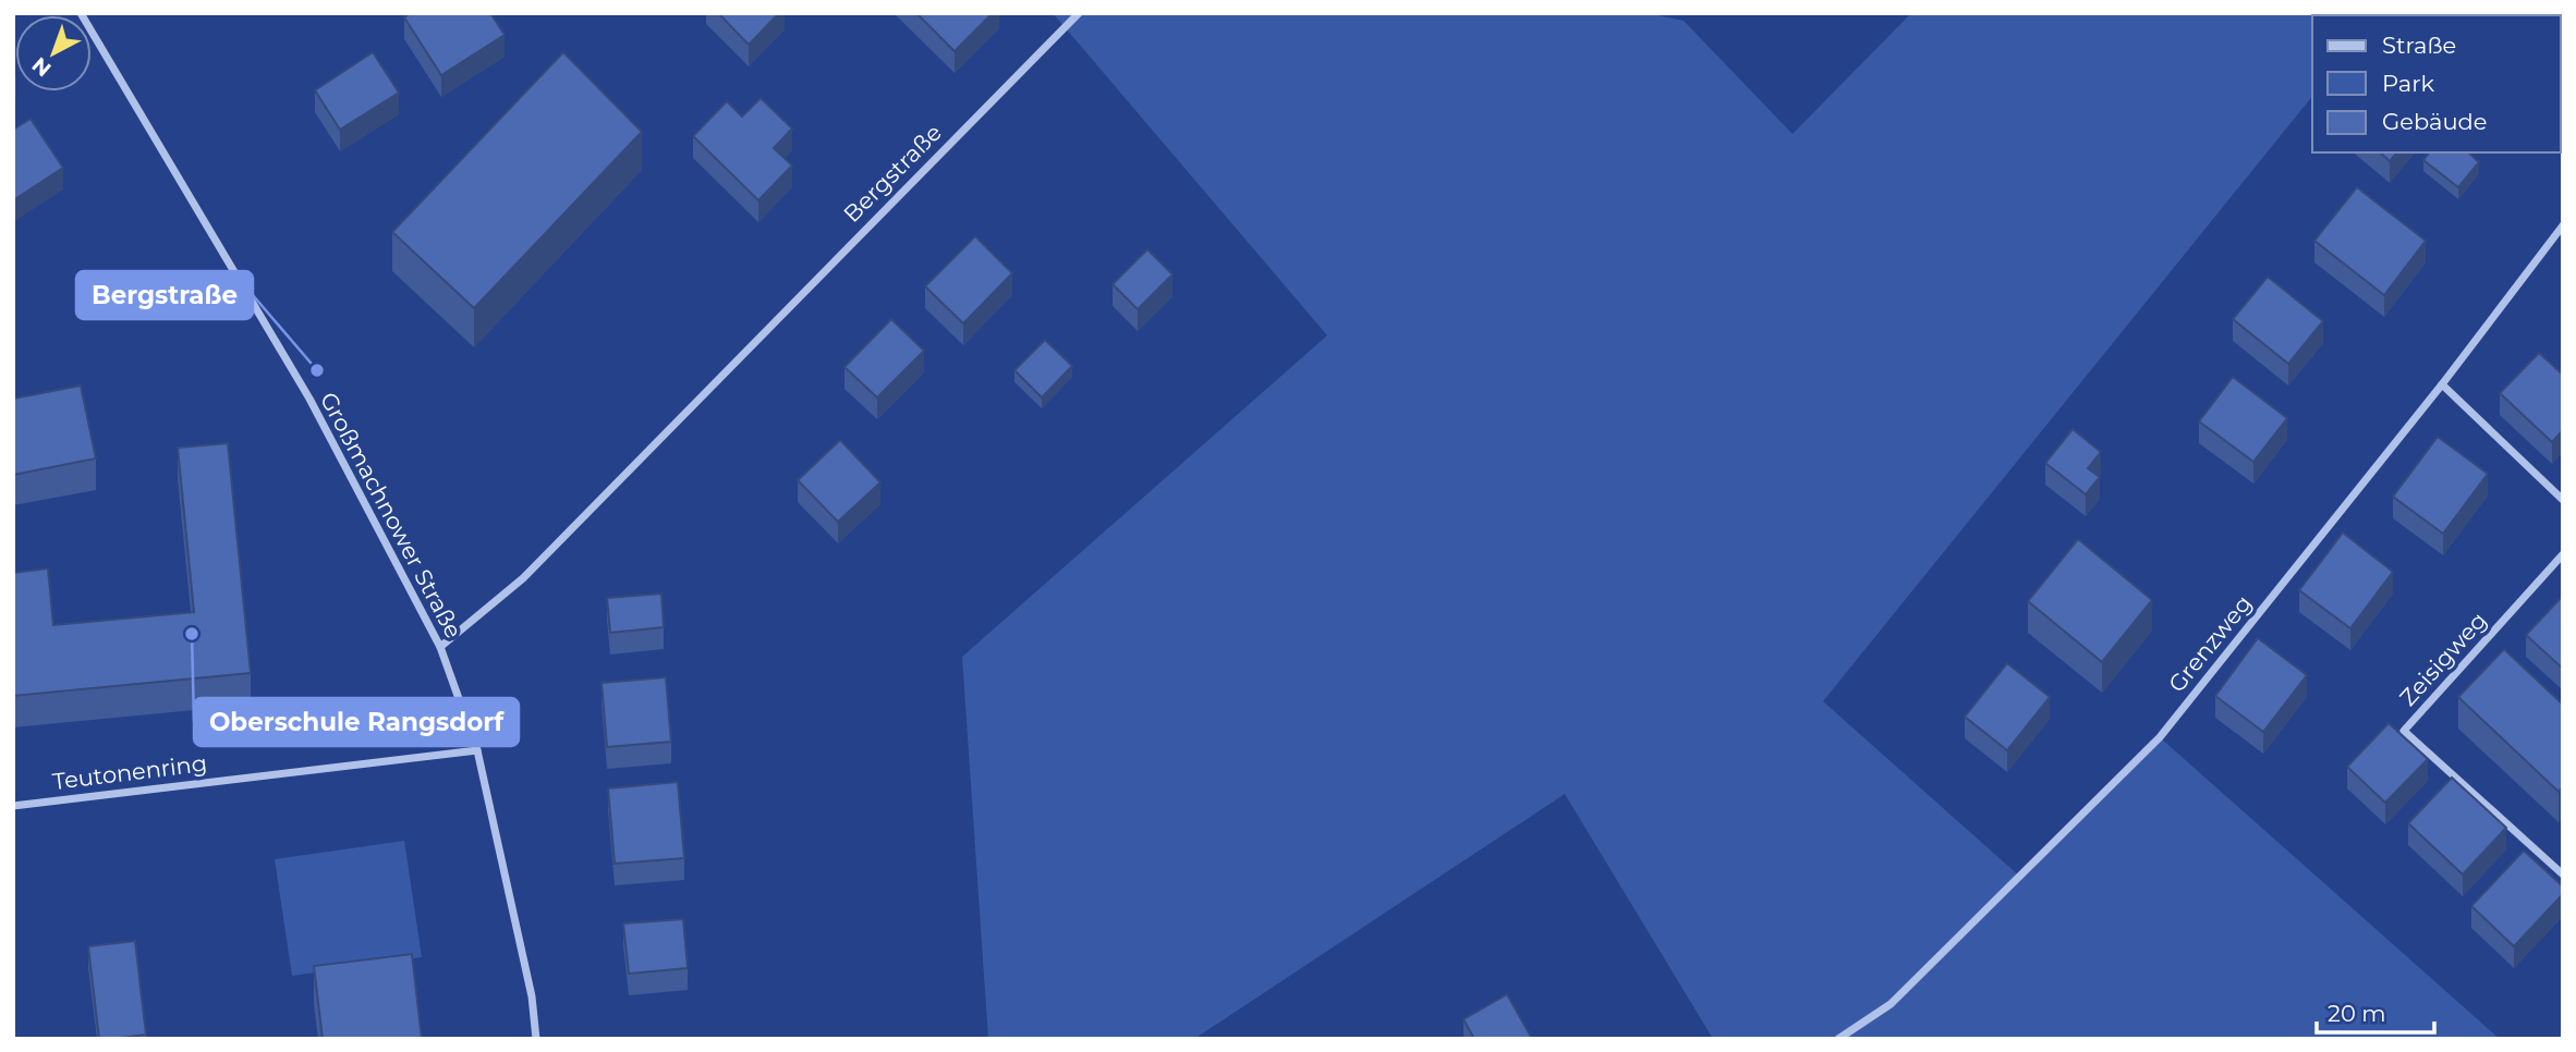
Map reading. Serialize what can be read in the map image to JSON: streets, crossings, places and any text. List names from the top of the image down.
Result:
{
  "streets": {
    "street": [
      "Bergstraße",
      "Großmachnower Straße",
      "Grenzweg",
      "Zeisigweg",
      "Teutonenring"
    ]
  },
  "crossings": [
    ["Bergstraße", "Großmachnower Straße"],
    ["Großmachnower Straße", "Teutonenring"]
  ],
  "places": ["Bergstraße", "Oberschule Rangsdorf"],
  "legend": ["Straße", "Park", "Gebäude"],
  "scale_bar": "20 m",
  "north": "bottom left"
}
